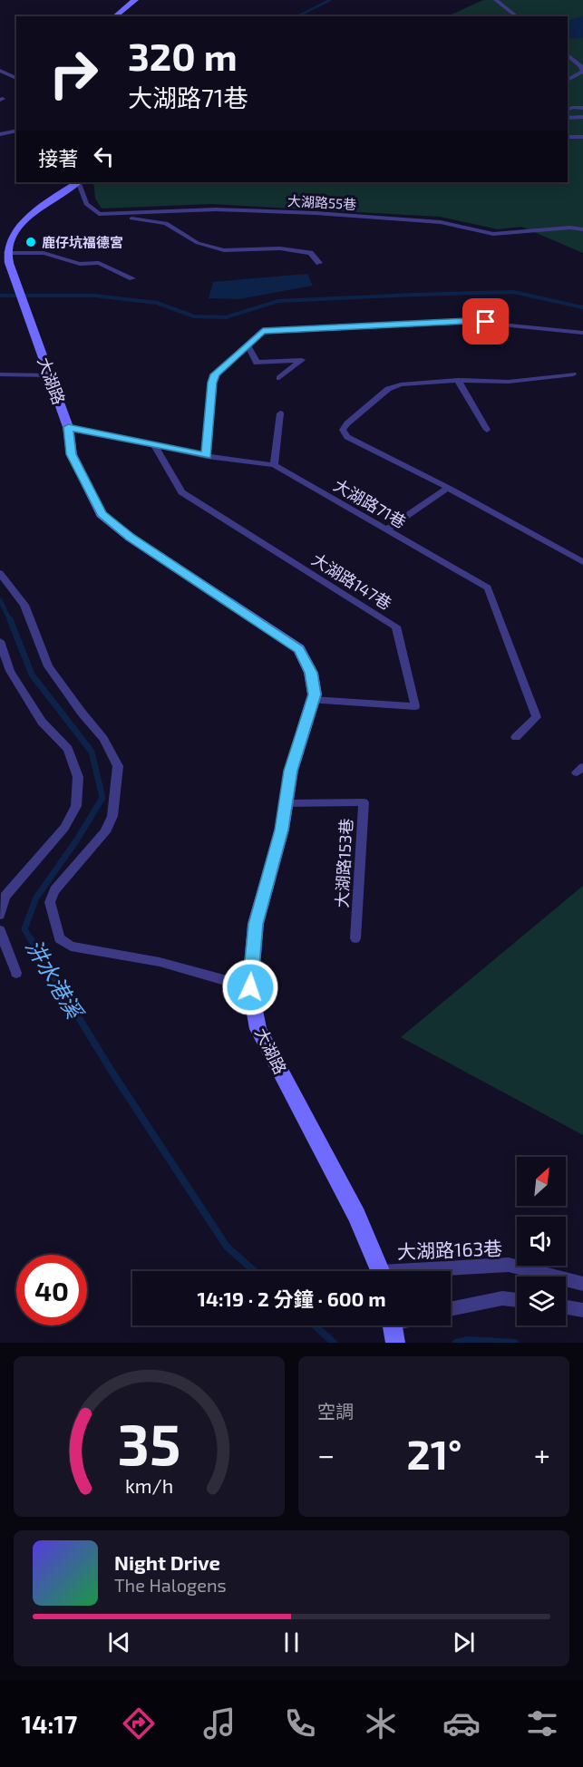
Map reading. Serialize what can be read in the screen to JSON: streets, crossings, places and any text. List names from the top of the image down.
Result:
{
  "streets": {
    "street": ["大湖路"],
    "lane": [
      "大湖路55巷",
      "大湖路71巷",
      "大湖路147巷",
      "大湖路153巷",
      "大湖路163巷"
    ]
  },
  "crossings": [
    ["大湖路", "大湖路71巷"],
    ["大湖路", "大湖路147巷"],
    ["大湖路", "大湖路153巷"],
    ["大湖路71巷", "大湖路147巷"]
  ],
  "water": ["汫水港溪"],
  "places": ["鹿仔坑福德宮"],
  "north": "top right",
  "page": {
    "turn": ["320 m", "大湖路71巷"],
    "then": "接著",
    "limit": "40",
    "trip": "14:19 · 2 分鐘 · 600 m",
    "tile": "空調",
    "heat": ["−", "21°", "+"],
    "song": ["Night Drive", "The Halogens"],
    "tabs": "14:17",
    "gauge": ["35", "km/h"]
  }
}
